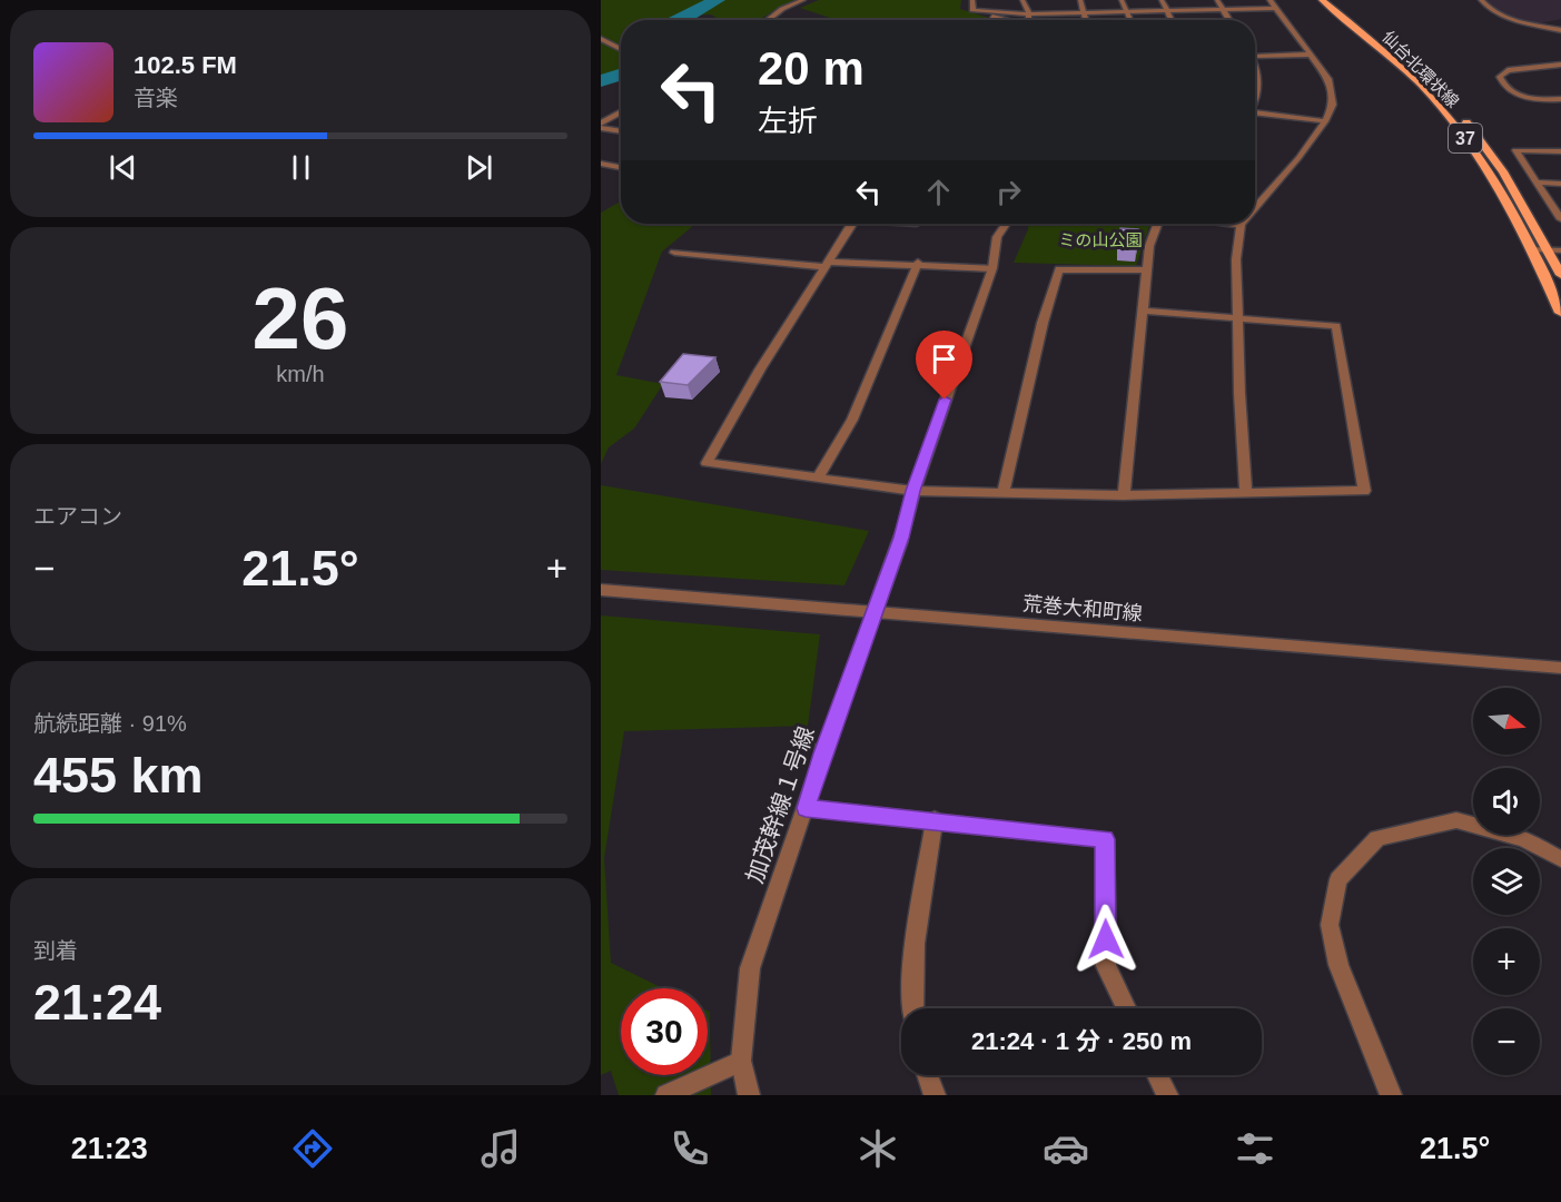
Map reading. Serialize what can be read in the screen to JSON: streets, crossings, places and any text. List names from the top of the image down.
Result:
{
  "streets": {
    "main road": ["仙台北環状線", "37"],
    "street": ["荒巻大和町線", "加茂幹線１号線"]
  },
  "parks": ["ミの山公園"],
  "north": "right",
  "page": {
    "turn": ["20 m", "左折"],
    "song": ["102.5 FM", "音楽"],
    "tile": [
      ["26", "km/h"],
      "エアコン",
      ["航続距離 · 91%", "455 km"],
      ["到着", "21:24"]
    ],
    "heat": ["−", "21.5°", "+"],
    "map_buttons": ["+", "−"],
    "limit": "30",
    "trip": "21:24 · 1 分 · 250 m",
    "tabs": ["21:23", "21.5°"]
  }
}
